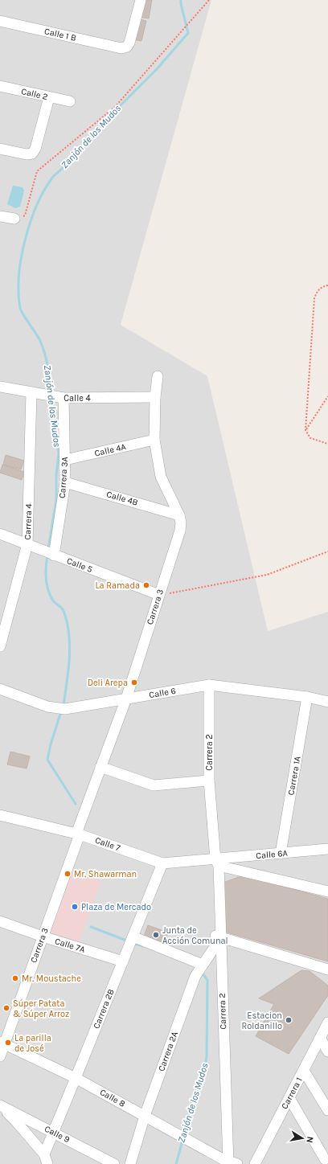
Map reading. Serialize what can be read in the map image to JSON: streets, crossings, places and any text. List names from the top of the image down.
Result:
{
  "streets": {
    "street": [
      "Calle 1 B",
      "Calle 2",
      "Calle 4",
      "Calle 4A",
      "Carrera 3A",
      "Calle 4B",
      "Carrera 4",
      "Calle 5",
      "Carrera 3",
      "Calle 6",
      "Carrera 2",
      "Carrera 1A",
      "Calle 7",
      "Calle 6A",
      "Calle 7A",
      "Carrera 2B",
      "Carrera 2A",
      "Carrera 1",
      "Calle 8",
      "Calle 9"
    ]
  },
  "crossings": [
    ["Calle 4", "Carrera 3A"],
    ["Calle 4", "Carrera 4"],
    ["Calle 4", "Carrera 3"],
    ["Calle 4A", "Carrera 3A"],
    ["Calle 4A", "Carrera 3"],
    ["Carrera 3A", "Calle 4B"],
    ["Carrera 3A", "Calle 5"],
    ["Calle 4B", "Carrera 3"],
    ["Carrera 4", "Calle 5"],
    ["Calle 5", "Carrera 3"],
    ["Carrera 3", "Calle 6"],
    ["Carrera 3", "Calle 7"],
    ["Carrera 3", "Calle 7A"],
    ["Carrera 3", "Calle 8"],
    ["Calle 6", "Carrera 2"],
    ["Calle 6", "Carrera 1A"],
    ["Carrera 2", "Calle 7"],
    ["Carrera 2", "Calle 6A"],
    ["Carrera 2", "Carrera 2A"],
    ["Carrera 2", "Calle 8"],
    ["Carrera 1A", "Calle 6A"],
    ["Calle 7", "Calle 6A"],
    ["Calle 7", "Carrera 2B"],
    ["Calle 7A", "Carrera 2B"],
    ["Carrera 2B", "Calle 8"],
    ["Carrera 2B", "Calle 9"],
    ["Carrera 2A", "Calle 8"]
  ],
  "water": ["Zanjón de los Mudos"],
  "places": [
    "La Ramada",
    "Deli Arepa",
    "Mr. Shawarman",
    "Plaza de Mercado",
    "Junta de Acción Comunal",
    "Mr. Moustache",
    "Súper Patata & Súper Arroz",
    "Estacion Roldanillo",
    "La parilla de José"
  ],
  "north": "right"
}
